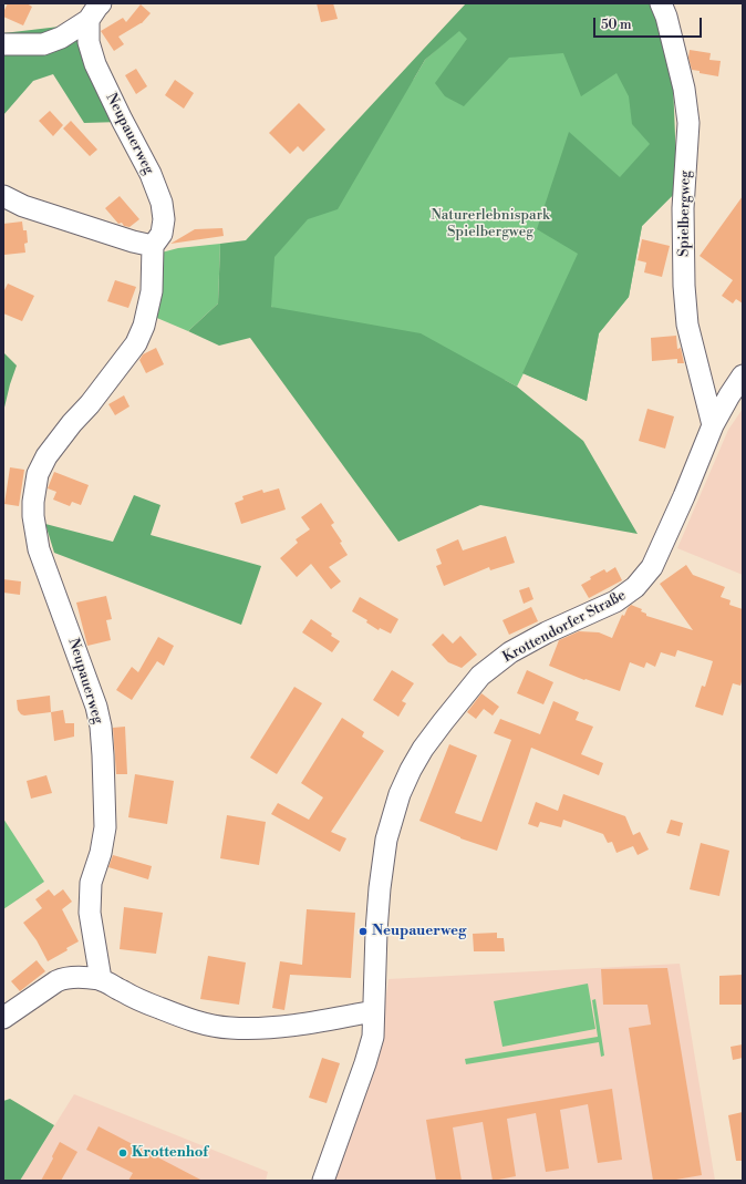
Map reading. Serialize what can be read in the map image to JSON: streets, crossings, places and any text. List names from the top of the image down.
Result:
{
  "streets": {
    "street": ["Neupauerweg", "Spielbergweg", "Krottendorfer Straße"]
  },
  "crossings": [
    ["Spielbergweg", "Krottendorfer Straße"]
  ],
  "parks": ["Naturerlebnispark Spielbergweg"],
  "places": ["Neupauerweg", "Krottenhof"],
  "scale_bar": "50 m"
}
